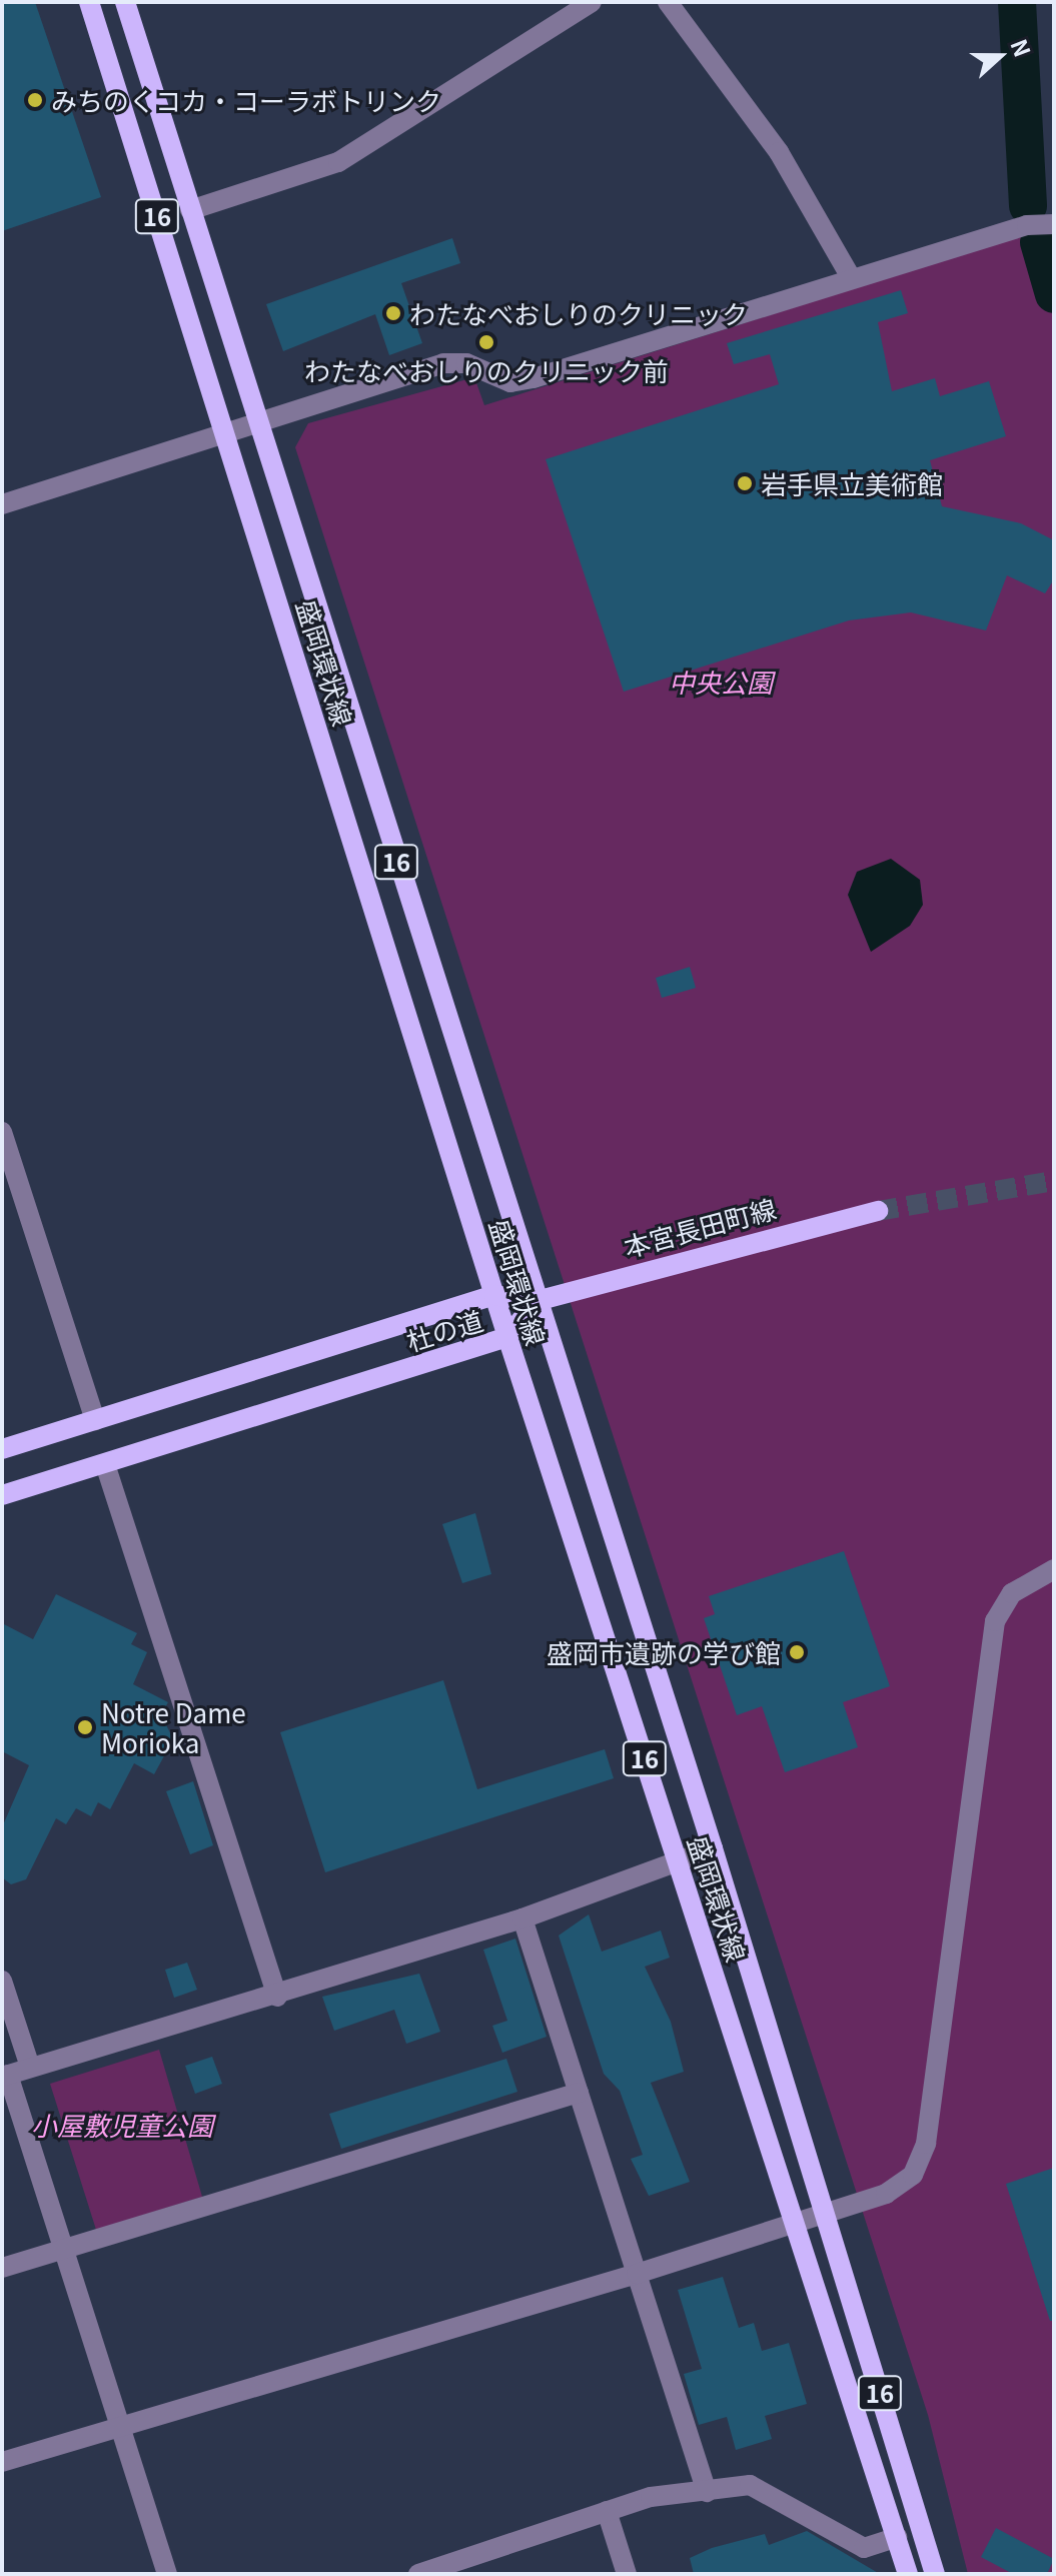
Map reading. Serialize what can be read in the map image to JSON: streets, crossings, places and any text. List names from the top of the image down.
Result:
{
  "streets": {
    "main road": [
      "16",
      "盛岡環状線",
      "本宮長田町線",
      "杜の道"
    ]
  },
  "crossings": [
    ["盛岡環状線", "本宮長田町線"],
    ["盛岡環状線", "杜の道"],
    ["本宮長田町線", "杜の道"]
  ],
  "parks": ["中央公園", "小屋敷児童公園"],
  "places": [
    "みちのくコカ・コーラボトリンク",
    "わたなべおしりのクリニック",
    "わたなべおしりのクリニック前",
    "岩手県立美術館",
    "盛岡市遺跡の学び館",
    "Notre Dame Morioka"
  ],
  "north": "right"
}
